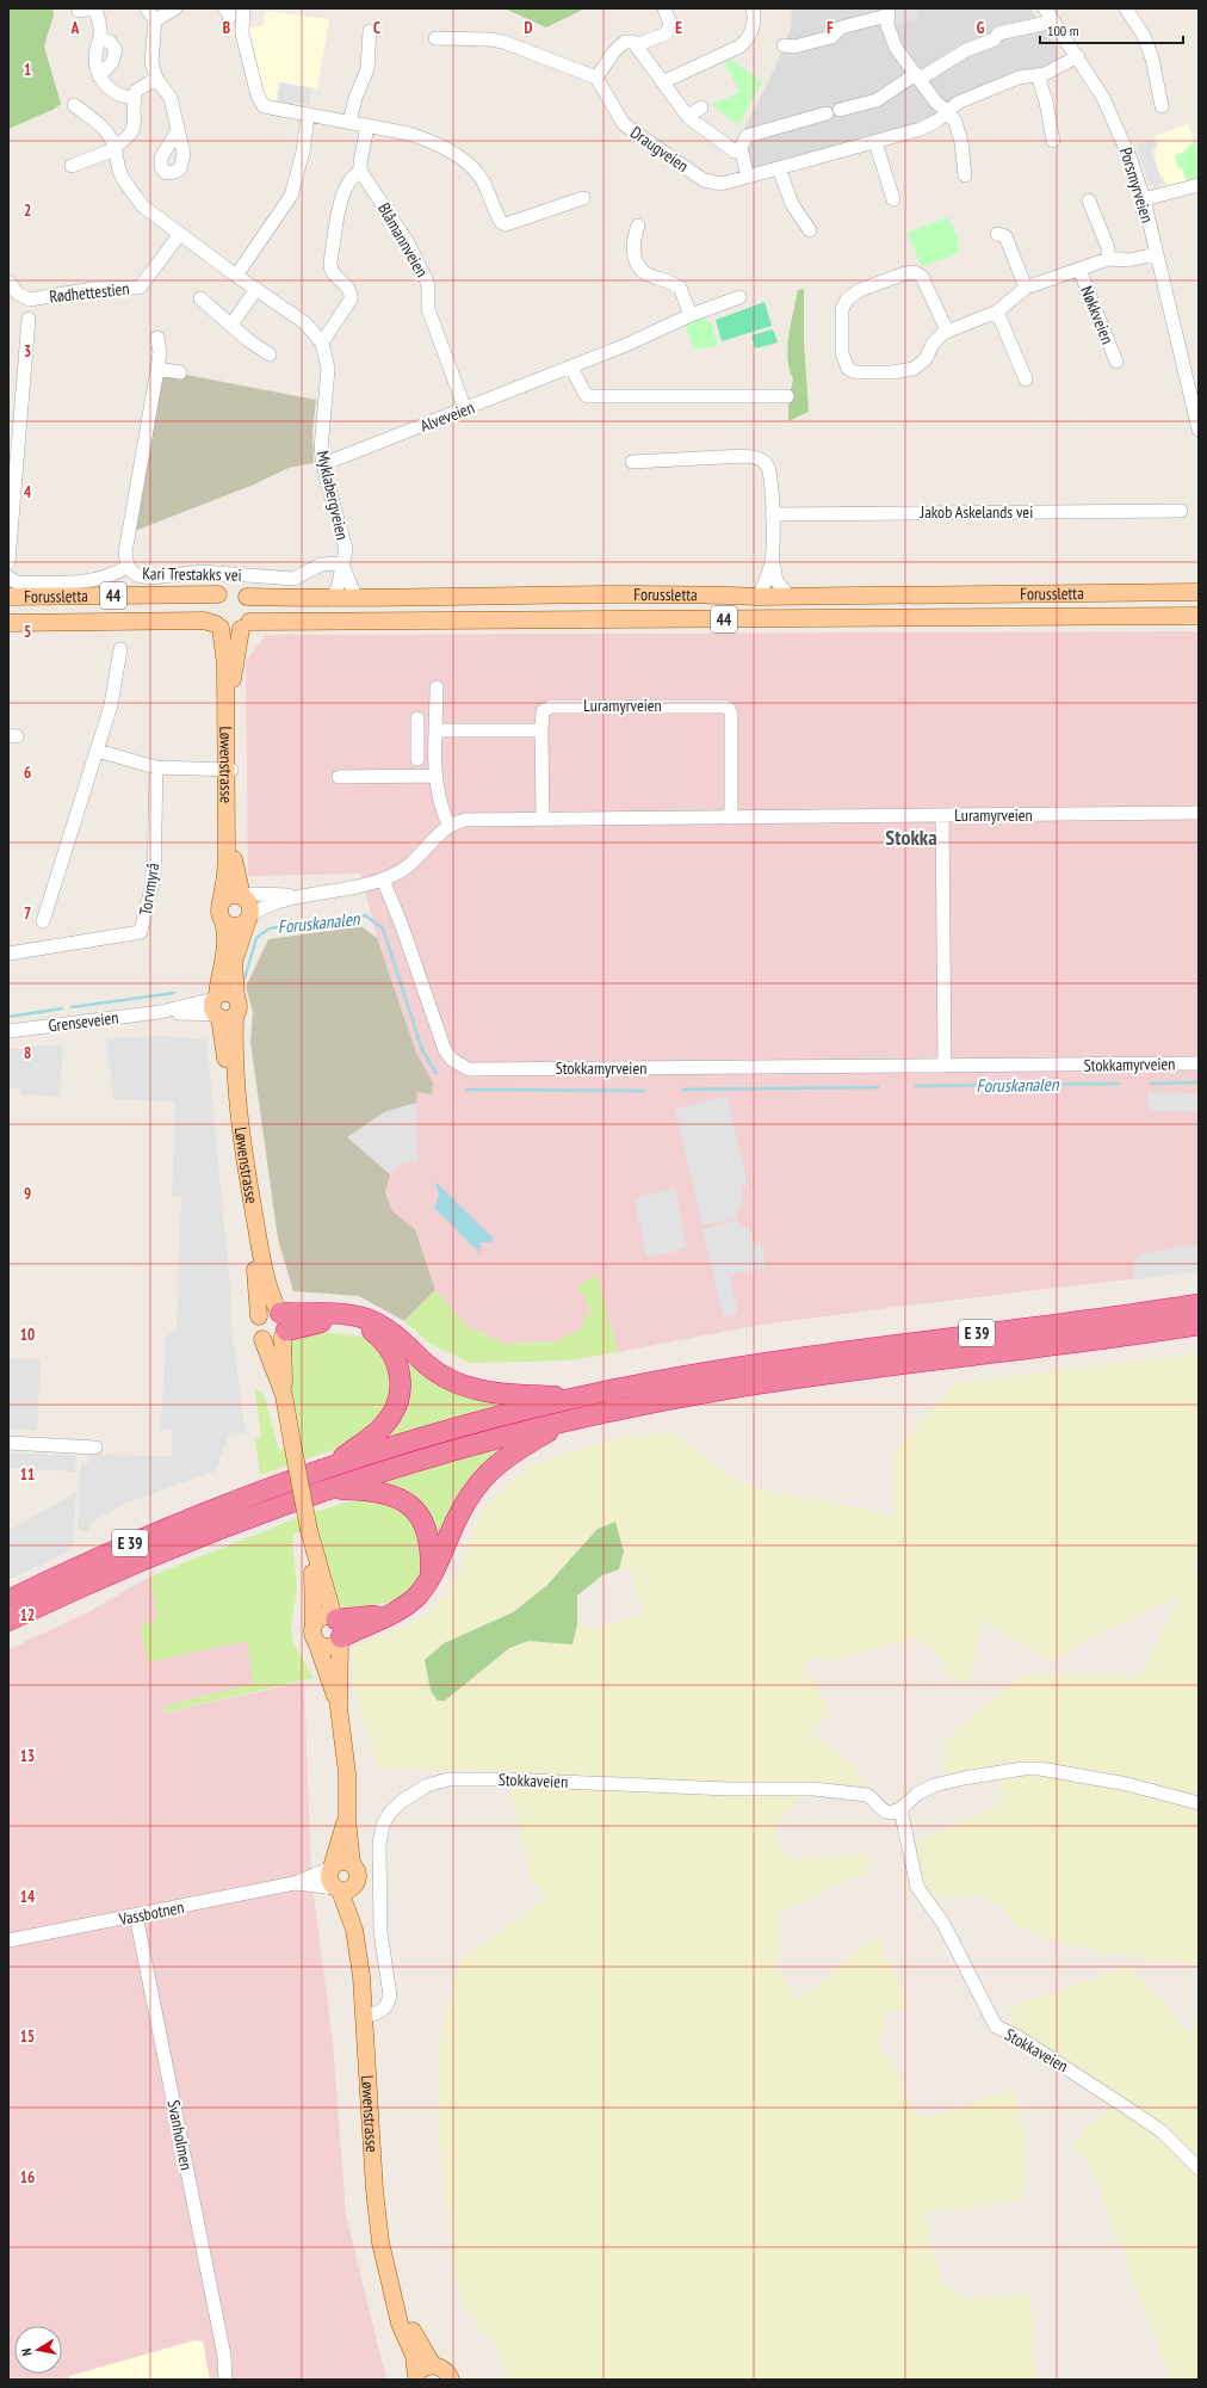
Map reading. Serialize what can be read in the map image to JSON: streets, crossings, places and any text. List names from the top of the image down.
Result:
{
  "streets": {
    "highway": ["E 39"],
    "main road": ["Forussletta", "44", "Løwenstrasse"],
    "street": [
      "Draugveien",
      "Porsmyrveien",
      "Blåmannveien",
      "Rødhettestien",
      "Nøkkveien",
      "Alveveien",
      "Myklabergveien",
      "Jakob Askelands vei",
      "Kari Trestakks vei",
      "Luramyrveien",
      "Torvmyrå",
      "Grenseveien",
      "Stokkamyrveien",
      "Stokkaveien",
      "Vassbotnen",
      "Svanholmen"
    ]
  },
  "crossings": [
    ["Draugveien", "Porsmyrveien"],
    ["Porsmyrveien", "Nøkkveien"],
    ["Blåmannveien", "Alveveien"],
    ["Rødhettestien", "Myklabergveien"],
    ["Alveveien", "Myklabergveien"],
    ["Myklabergveien", "Kari Trestakks vei"],
    ["Myklabergveien", "Forussletta"],
    ["Forussletta", "44"],
    ["Forussletta", "Løwenstrasse"],
    ["44", "Løwenstrasse"],
    ["Løwenstrasse", "Grenseveien"],
    ["Løwenstrasse", "E 39"],
    ["Løwenstrasse", "Stokkaveien"],
    ["Løwenstrasse", "Vassbotnen"],
    ["Vassbotnen", "Svanholmen"]
  ],
  "districts": ["Stokka"],
  "water": ["Foruskanalen"],
  "scale_bar": "100 m",
  "north": "left",
  "grid": {
    "columns": [
      "A",
      "B",
      "C",
      "D",
      "E",
      "F",
      "G"
    ],
    "rows": [
      "1",
      "2",
      "3",
      "4",
      "5",
      "6",
      "7",
      "8",
      "9",
      "10",
      "11",
      "12",
      "13",
      "14",
      "15",
      "16"
    ]
  }
}
